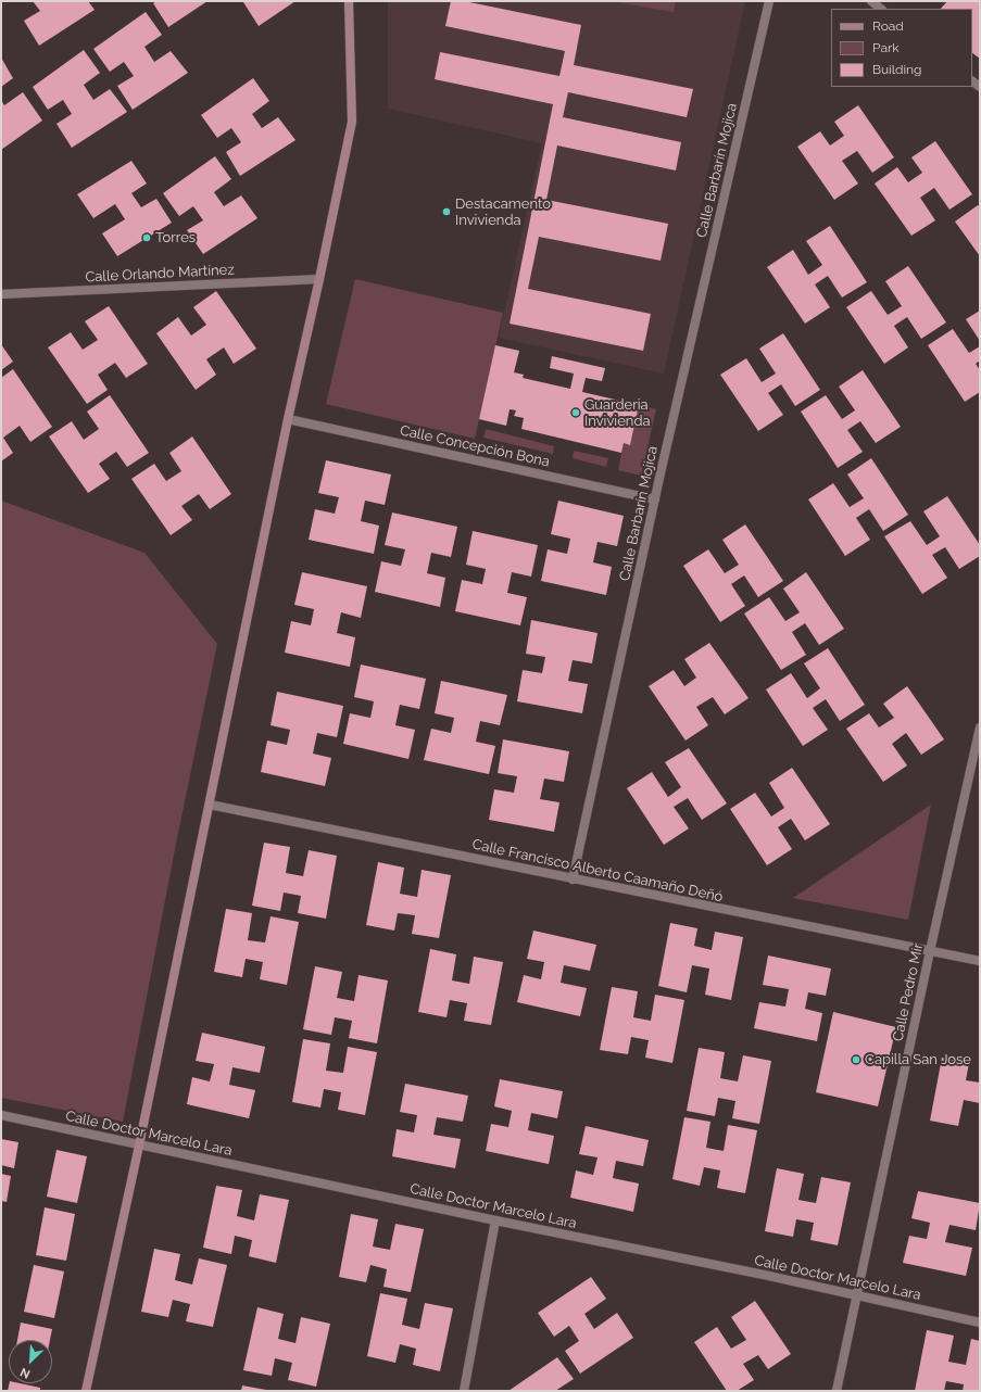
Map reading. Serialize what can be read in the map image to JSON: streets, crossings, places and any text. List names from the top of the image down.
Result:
{
  "streets": {
    "street": [
      "Calle Barbarín Mojica",
      "Calle Orlando Martínez",
      "Calle Concepción Bona",
      "Calle Francisco Alberto Caamaño Deñó",
      "Calle Pedro Mir",
      "Calle Doctor Marcelo Lara"
    ]
  },
  "crossings": [
    ["Calle Barbarín Mojica", "Calle Concepción Bona"],
    ["Calle Barbarín Mojica", "Calle Francisco Alberto Caamaño Deñó"],
    ["Calle Francisco Alberto Caamaño Deñó", "Calle Pedro Mir"],
    ["Calle Pedro Mir", "Calle Doctor Marcelo Lara"]
  ],
  "places": [
    "Destacamento Invivienda",
    "Torres",
    "Guarderia Invivienda",
    "Capilla San Jose"
  ],
  "legend": ["Road", "Park", "Building"],
  "north": "bottom left"
}
